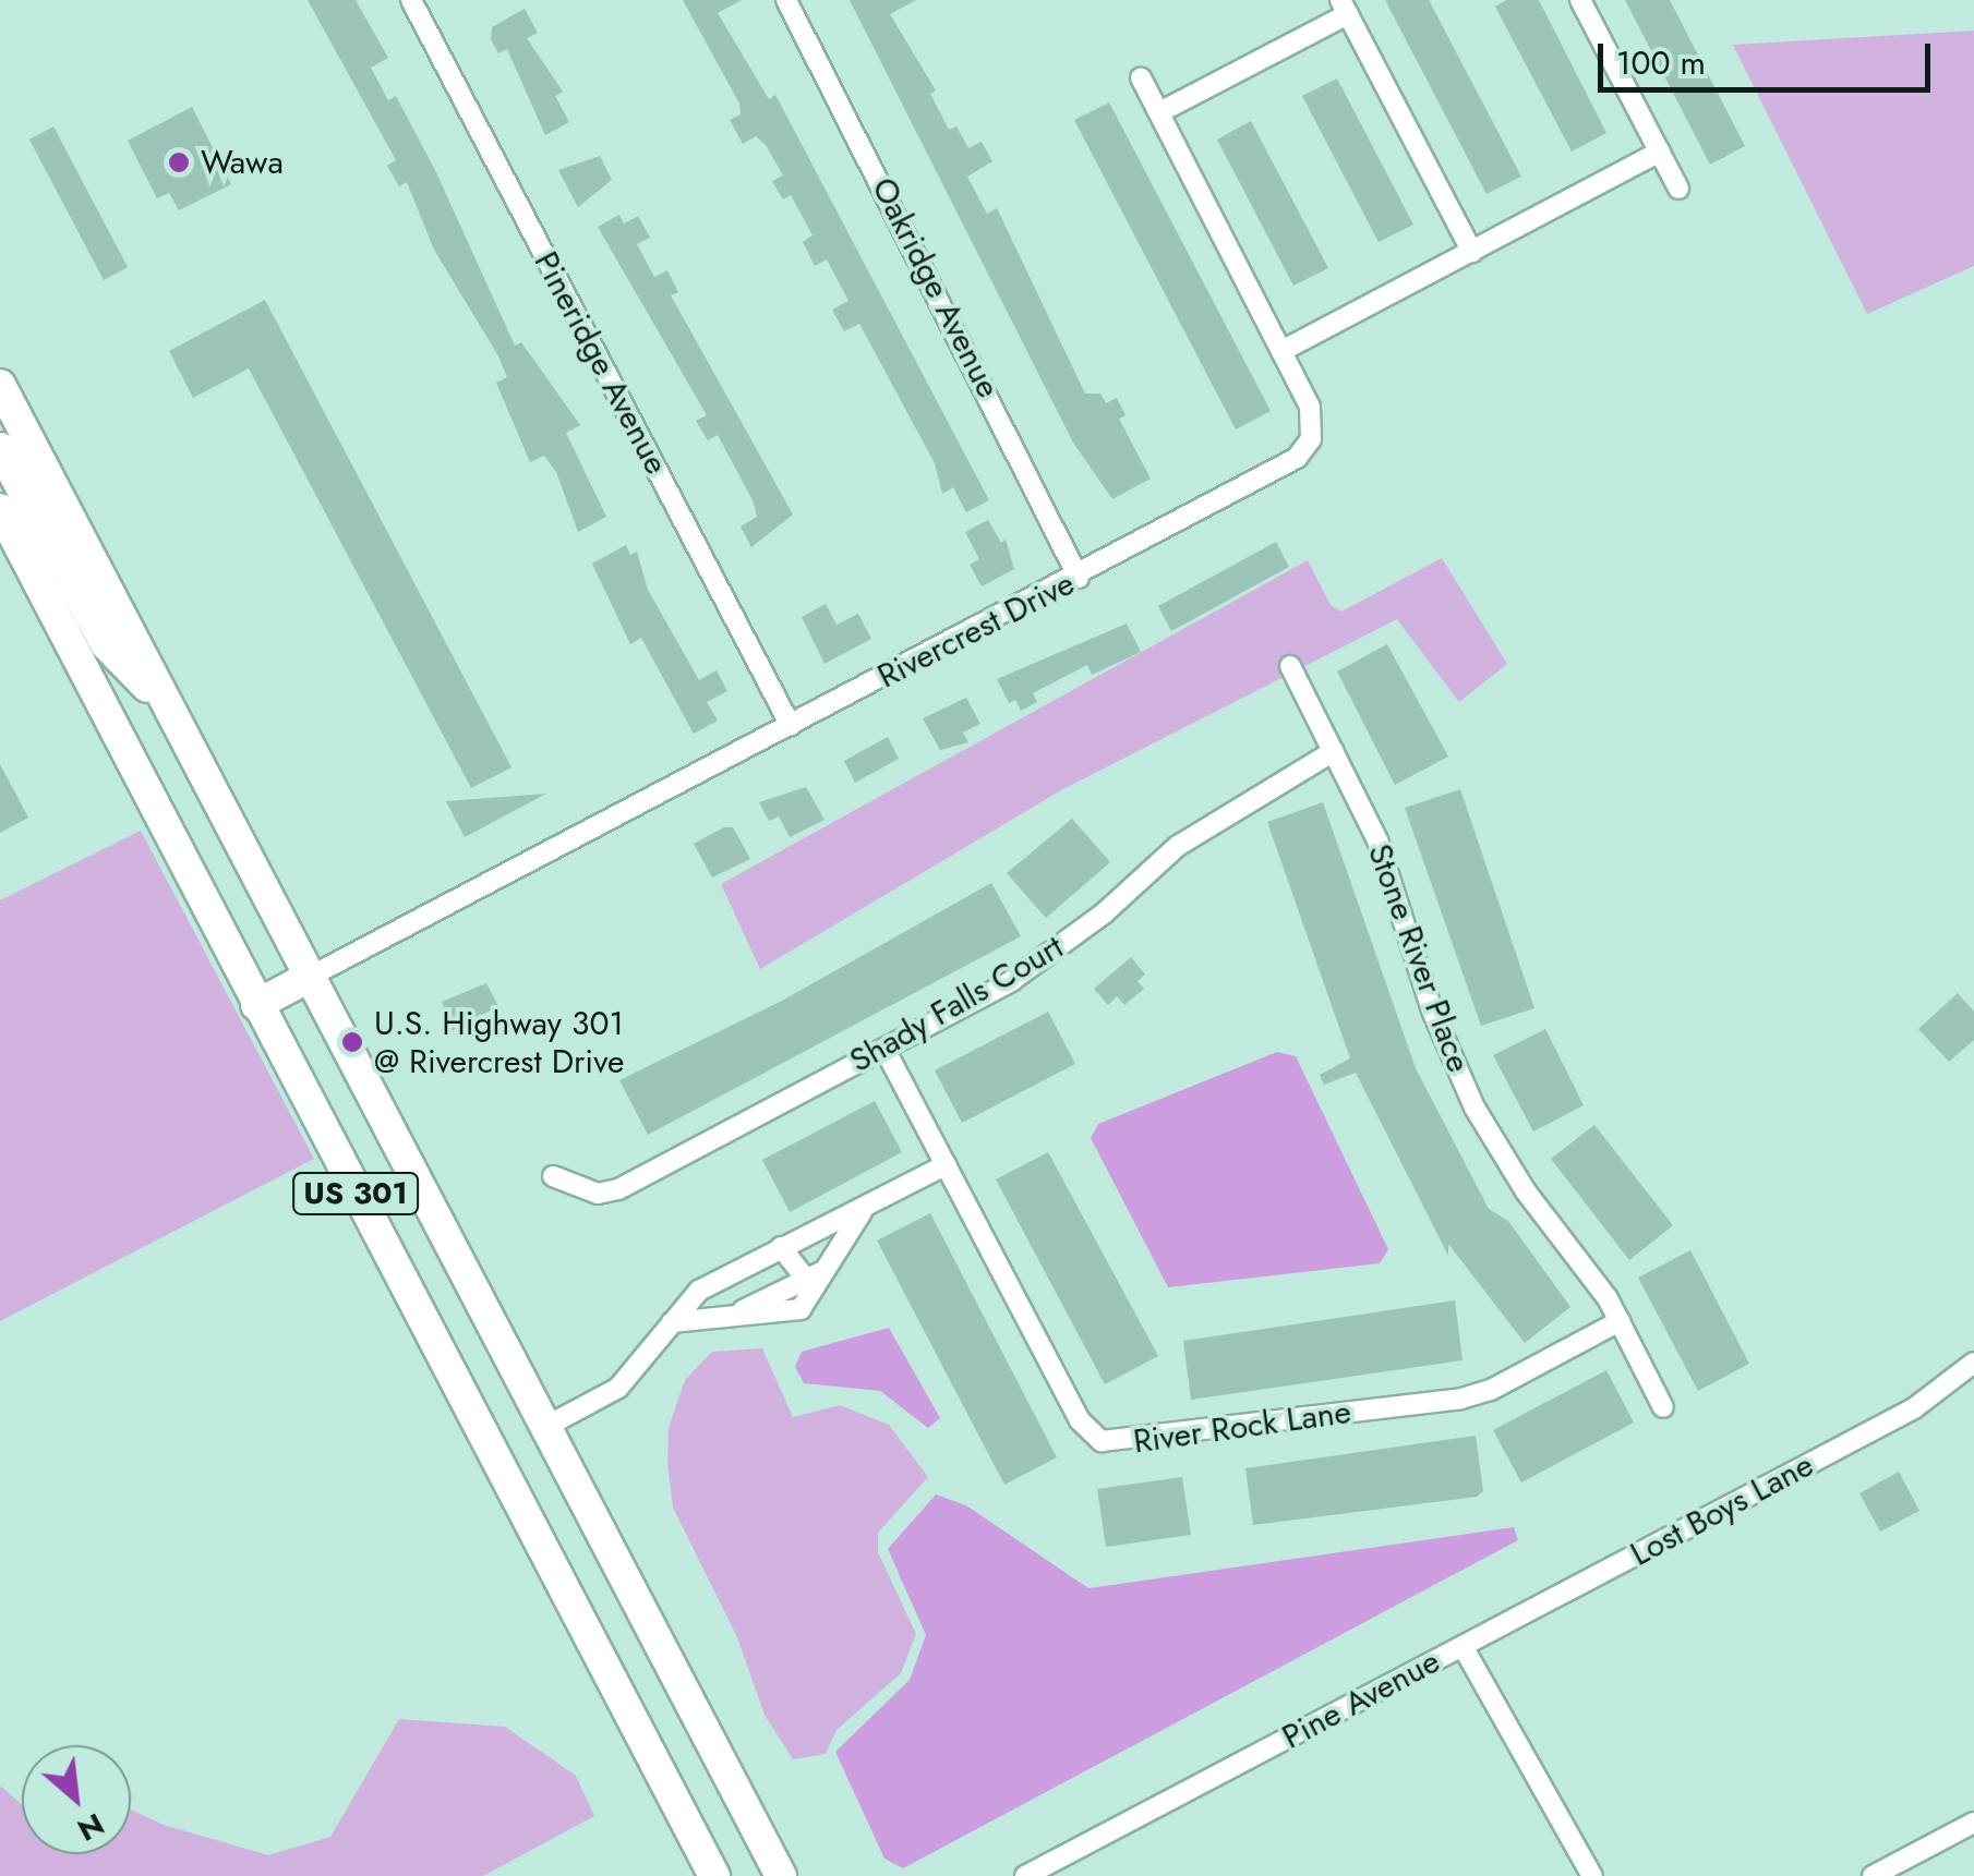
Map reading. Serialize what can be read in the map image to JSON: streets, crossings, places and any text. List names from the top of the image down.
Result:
{
  "streets": {
    "main road": ["US 301"],
    "street": [
      "Oakridge Avenue",
      "Pineridge Avenue",
      "Rivercrest Drive",
      "Stone River Place",
      "Shady Falls Court",
      "River Rock Lane",
      "Lost Boys Lane",
      "Pine Avenue"
    ]
  },
  "crossings": [
    ["Oakridge Avenue", "Rivercrest Drive"],
    ["Pineridge Avenue", "Rivercrest Drive"],
    ["Rivercrest Drive", "US 301"],
    ["Stone River Place", "Shady Falls Court"],
    ["Stone River Place", "River Rock Lane"],
    ["Shady Falls Court", "River Rock Lane"],
    ["Lost Boys Lane", "Pine Avenue"]
  ],
  "places": ["Wawa", "U.S. Highway 301 @ Rivercrest Drive"],
  "scale_bar": "100 m",
  "north": "bottom right"
}
